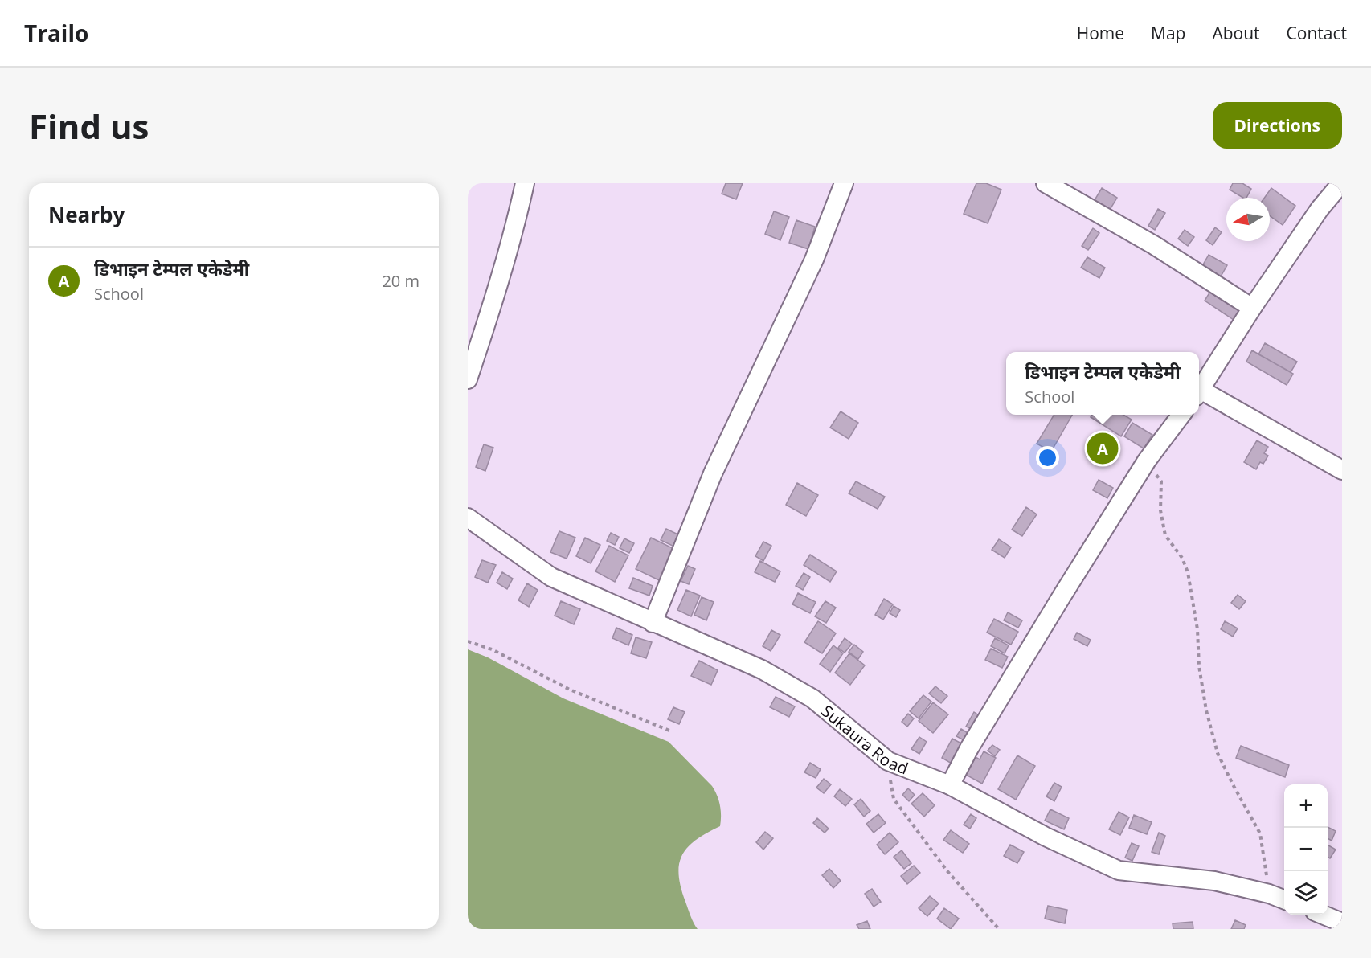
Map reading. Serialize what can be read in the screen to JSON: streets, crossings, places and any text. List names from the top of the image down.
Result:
{
  "streets": {
    "street": ["Sukaura Road"]
  },
  "north": "left",
  "page": {
    "header": "Trailo",
    "nav": [
      "Home",
      "Map",
      "About",
      "Contact"
    ],
    "buttons": "Directions",
    "title": "Find us",
    "heading": "Nearby",
    "list": [
      {
        "mark": "A",
        "name": "डिभाइन टेम्पल एकेडेमी",
        "note": "School",
        "value": "20 m"
      }
    ],
    "popup": ["डिभाइन टेम्पल एकेडेमी", "School"],
    "pins": "A",
    "map_buttons": ["+", "−"]
  }
}
